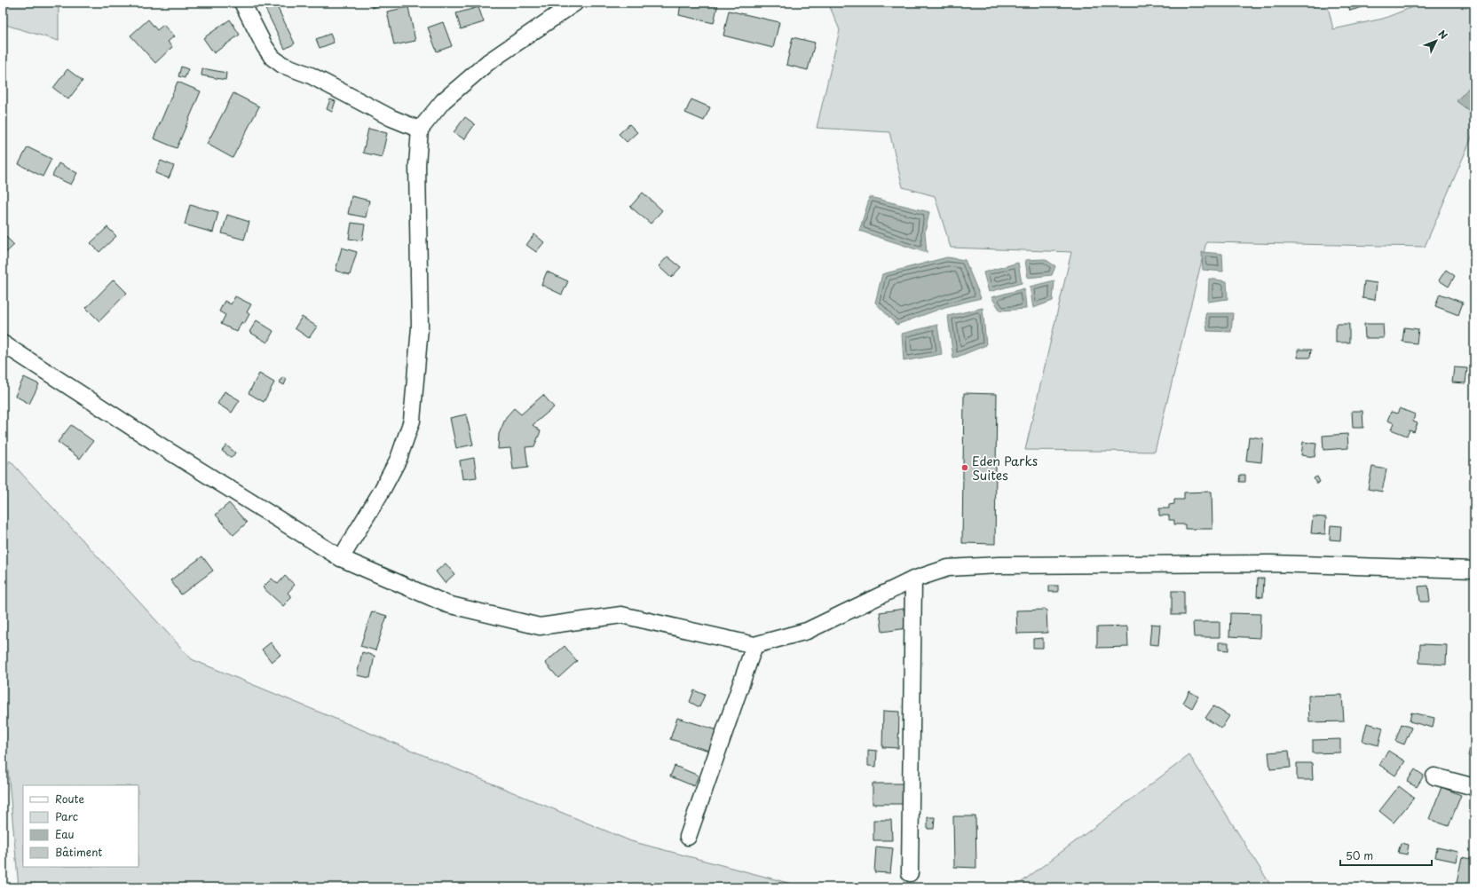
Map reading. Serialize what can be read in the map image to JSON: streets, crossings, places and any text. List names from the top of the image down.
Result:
{
  "places": ["Eden Parks Suites"],
  "legend": [
    "Route",
    "Parc",
    "Eau",
    "Bâtiment"
  ],
  "scale_bar": "50 m",
  "north": "top right"
}
